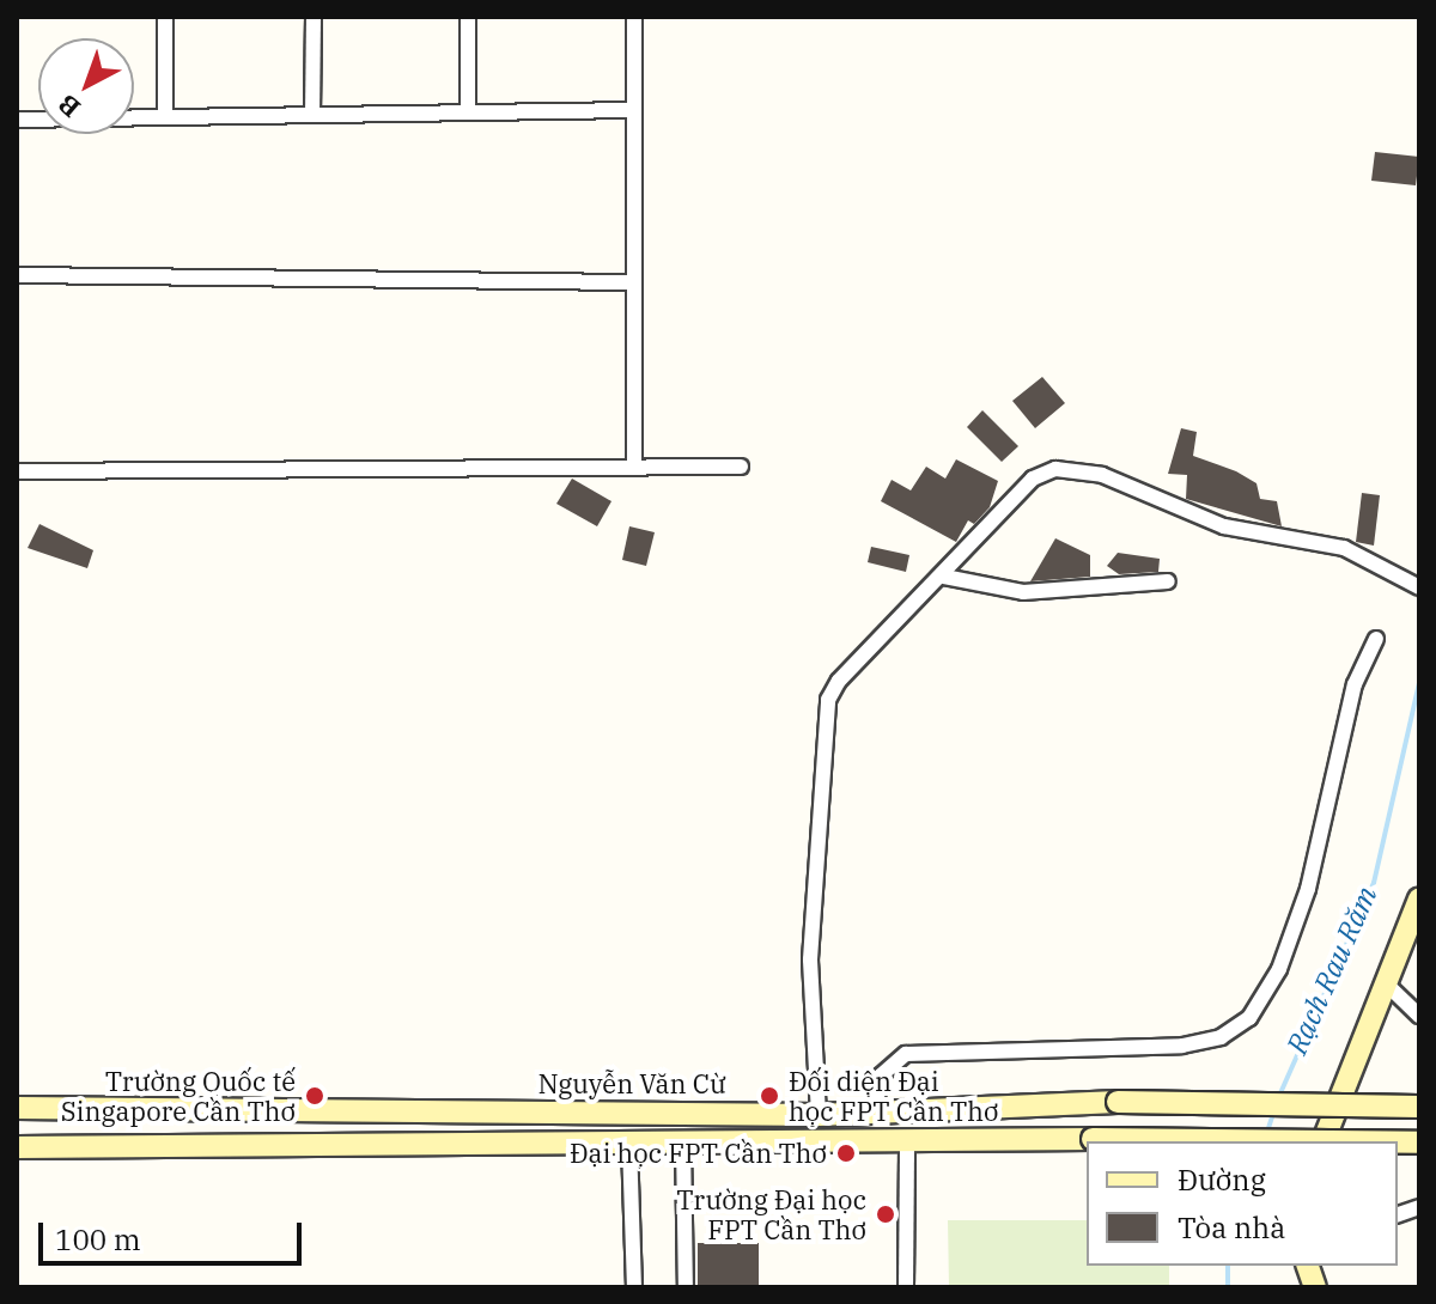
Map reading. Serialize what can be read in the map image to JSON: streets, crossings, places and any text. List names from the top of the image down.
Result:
{
  "streets": {
    "main road": ["Nguyễn Văn Cừ"]
  },
  "water": ["Rạch Rau Răm"],
  "places": [
    "Trường Quốc tế Singapore Cần Thơ",
    "Đối diện Đại học FPT Cần Thơ",
    "Đại học FPT Cần Thơ",
    "Trường Đại học FPT Cần Thơ"
  ],
  "legend": ["Đường", "Tòa nhà"],
  "scale_bar": "100 m",
  "north": "bottom left"
}
